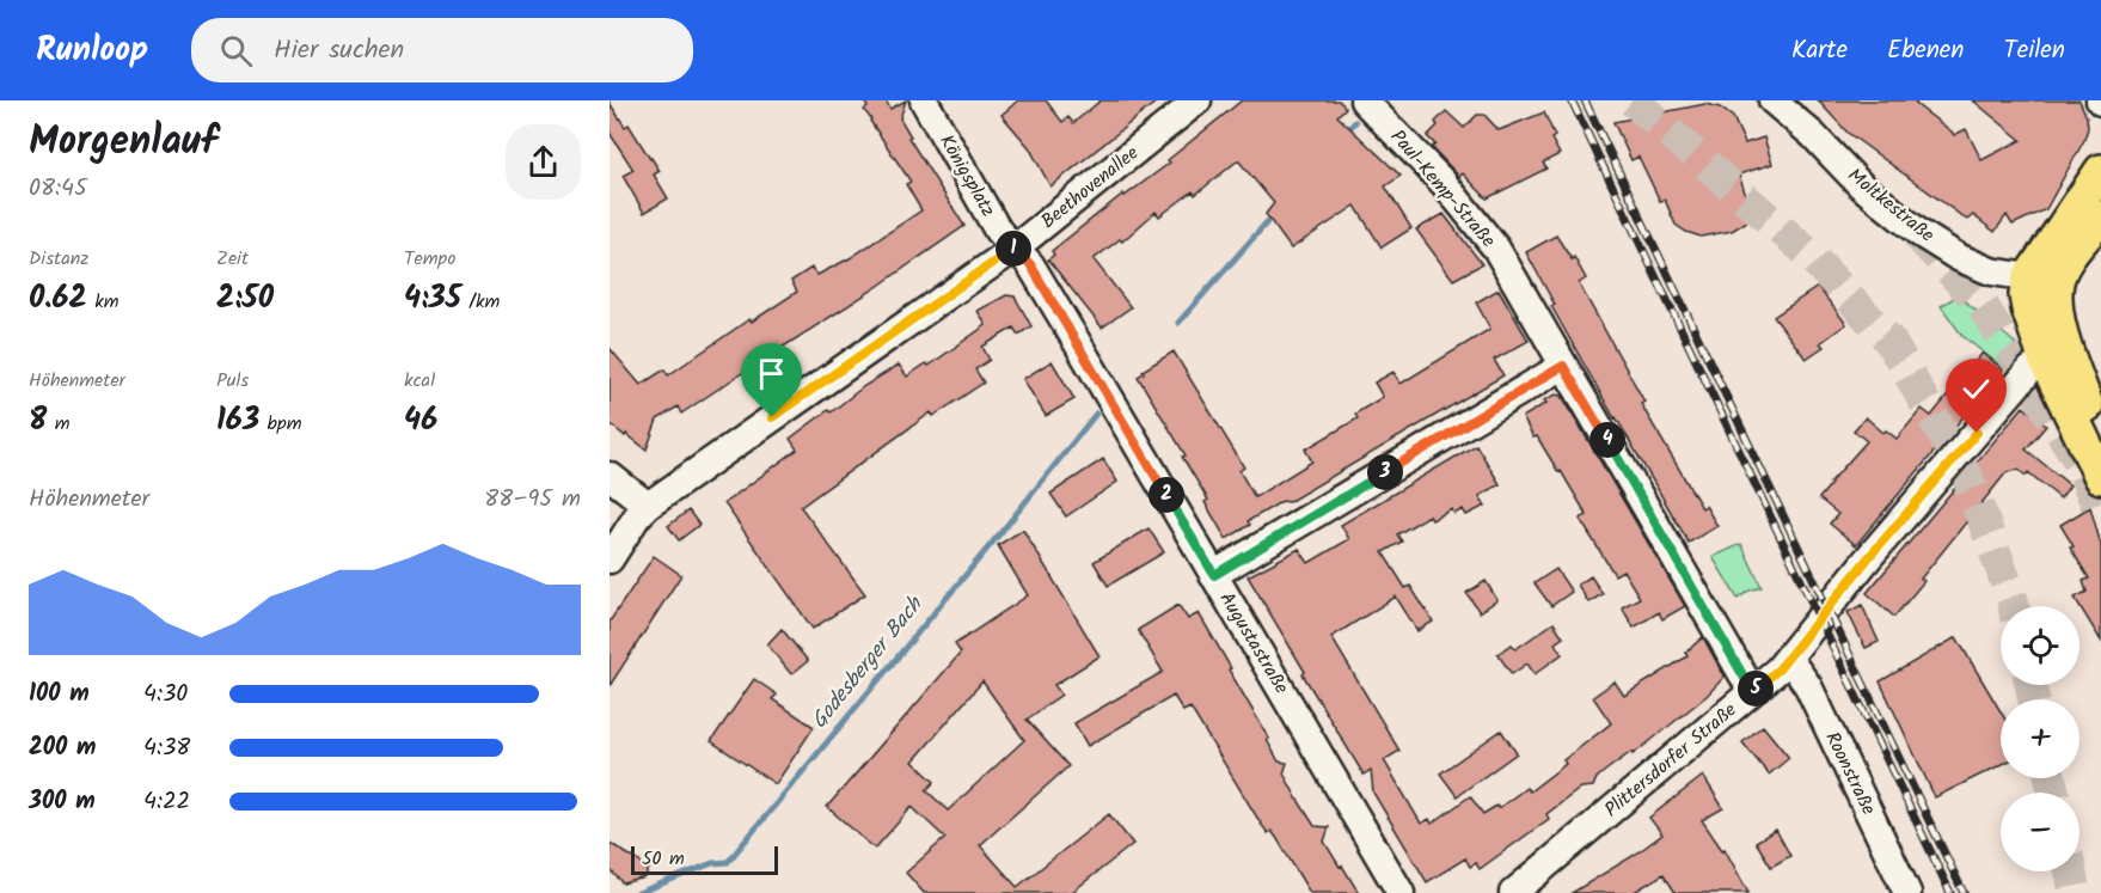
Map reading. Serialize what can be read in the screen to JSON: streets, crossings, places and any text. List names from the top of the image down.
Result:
{
  "streets": {
    "street": [
      "Königsplatz",
      "Beethovenallee",
      "Paul-Kemp-Straße",
      "Moltkestraße",
      "Augustastraße",
      "Plittersdorfer Straße",
      "Roonstraße"
    ]
  },
  "crossings": [
    ["Königsplatz", "Beethovenallee"],
    ["Königsplatz", "Augustastraße"],
    ["Beethovenallee", "Augustastraße"],
    ["Paul-Kemp-Straße", "Plittersdorfer Straße"],
    ["Plittersdorfer Straße", "Roonstraße"]
  ],
  "water": ["Godesberger Bach"],
  "scale_bar": "50 m",
  "page": {
    "header": "Runloop",
    "search": "Hier suchen",
    "nav": ["Karte", "Ebenen", "Teilen"],
    "heading": ["Morgenlauf", "08:45"],
    "stats": [
      ["Distanz", "0.62 km"],
      ["Zeit", "2:50"],
      ["Tempo", "4:35 /km"],
      ["Höhenmeter", "8 m"],
      ["Puls", "163 bpm"],
      ["kcal", "46"]
    ],
    "pins": [
      "1",
      "4",
      "3",
      "2",
      "5"
    ],
    "chart": ["Höhenmeter", "88–95 m"],
    "map_buttons": ["+", "−"],
    "list": [
      {
        "name": "100 m",
        "note": "4:30"
      },
      {
        "name": "200 m",
        "note": "4:38"
      },
      {
        "name": "300 m",
        "note": "4:22"
      }
    ],
    "scale": "50 m"
  }
}
